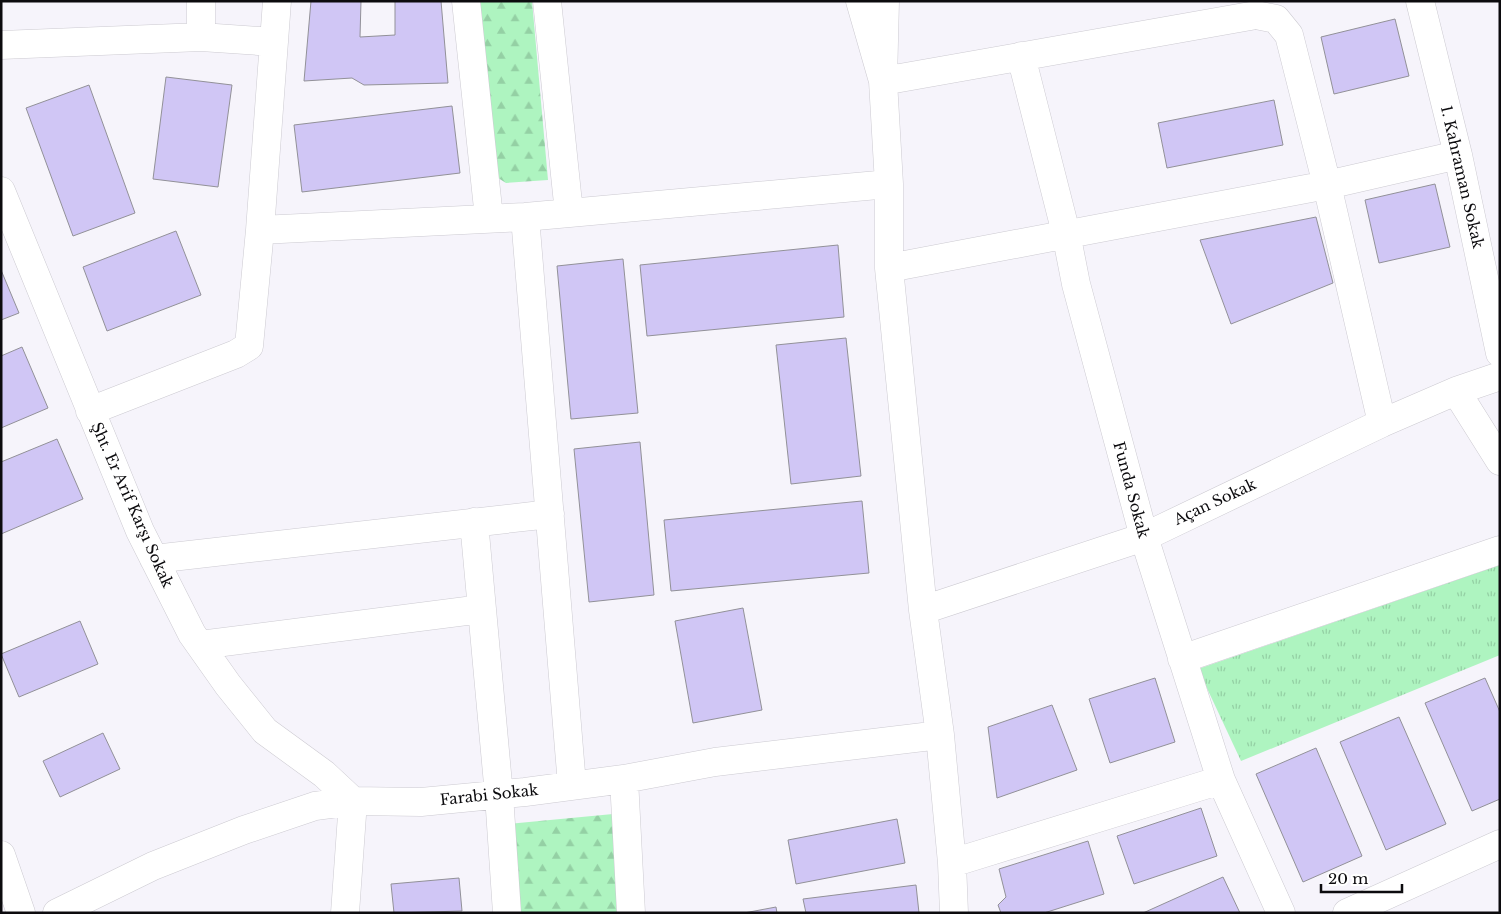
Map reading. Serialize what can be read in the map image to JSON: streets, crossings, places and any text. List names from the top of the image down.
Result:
{
  "streets": {
    "street": [
      "1. Kahraman Sokak",
      "Funda Sokak",
      "Açan Sokak",
      "Şht. Er Arif Karşı Sokak",
      "Farabi Sokak"
    ]
  },
  "crossings": [
    ["Funda Sokak", "Açan Sokak"],
    ["Şht. Er Arif Karşı Sokak", "Farabi Sokak"]
  ],
  "scale_bar": "20 m"
}
